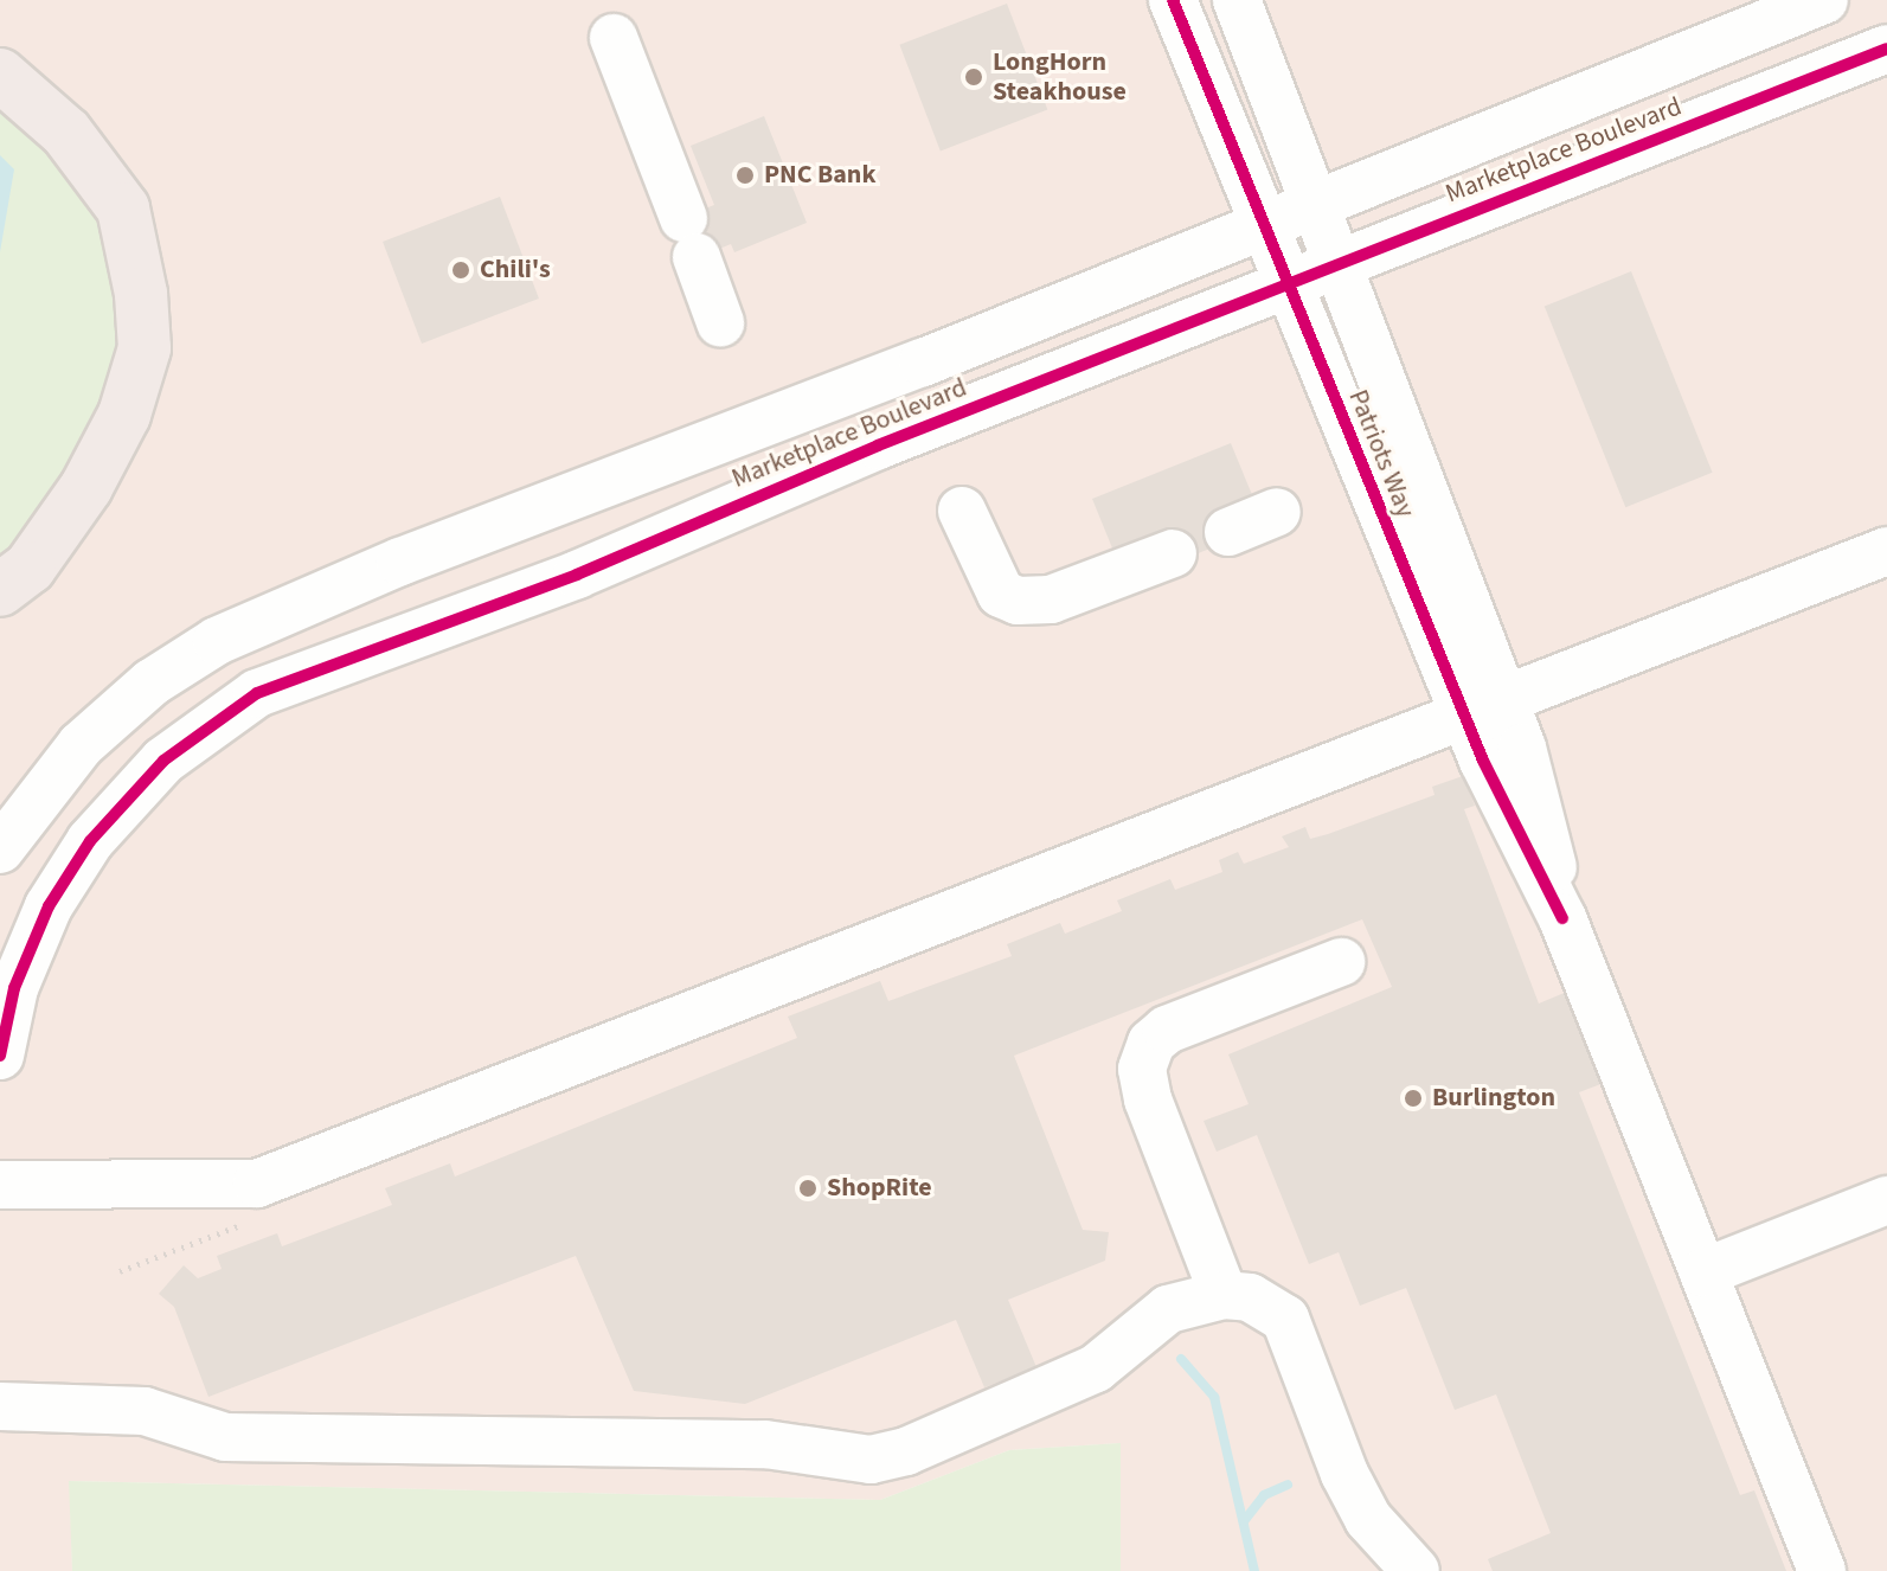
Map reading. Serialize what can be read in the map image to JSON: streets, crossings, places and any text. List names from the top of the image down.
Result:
{
  "streets": {
    "street": ["Marketplace Boulevard", "Patriots Way"]
  },
  "crossings": [
    ["Marketplace Boulevard", "Patriots Way"]
  ],
  "places": [
    "LongHorn Steakhouse",
    "PNC Bank",
    "Chili's",
    "Burlington",
    "ShopRite"
  ]
}
